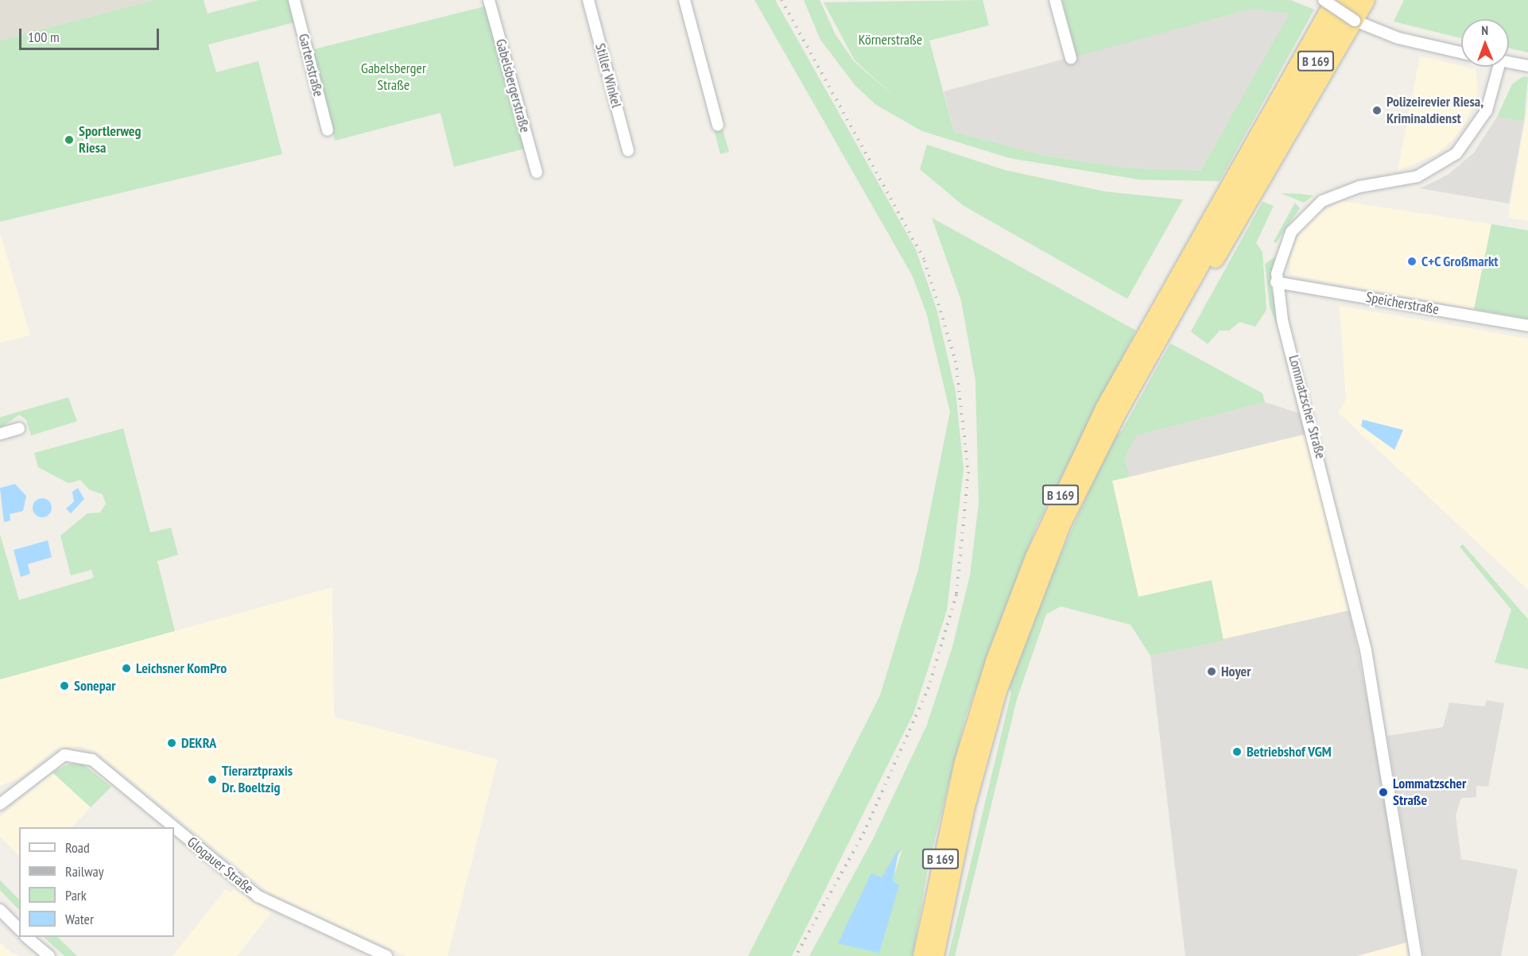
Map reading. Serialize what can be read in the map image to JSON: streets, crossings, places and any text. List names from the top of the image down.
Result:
{
  "streets": {
    "highway": ["B 169"],
    "street": [
      "Gartenstraße",
      "Stiller Winkel",
      "Gabelsbergerstraße",
      "Speicherstraße",
      "Lommatzscher Straße",
      "Glogauer Straße"
    ]
  },
  "crossings": [
    ["Speicherstraße", "Lommatzscher Straße"]
  ],
  "parks": ["Körnerstraße", "Gabelsberger Straße"],
  "places": [
    "Polizeirevier Riesa, Kriminaldienst",
    "Sportlerweg Riesa",
    "C+C Großmarkt",
    "Leichsner KomPro",
    "Hoyer",
    "Sonepar",
    "DEKRA",
    "Betriebshof VGM",
    "Tierarztpraxis Dr. Boeltzig",
    "Lommatzscher Straße"
  ],
  "legend": [
    "Road",
    "Railway",
    "Park",
    "Water"
  ],
  "scale_bar": "100 m",
  "north": "top"
}
